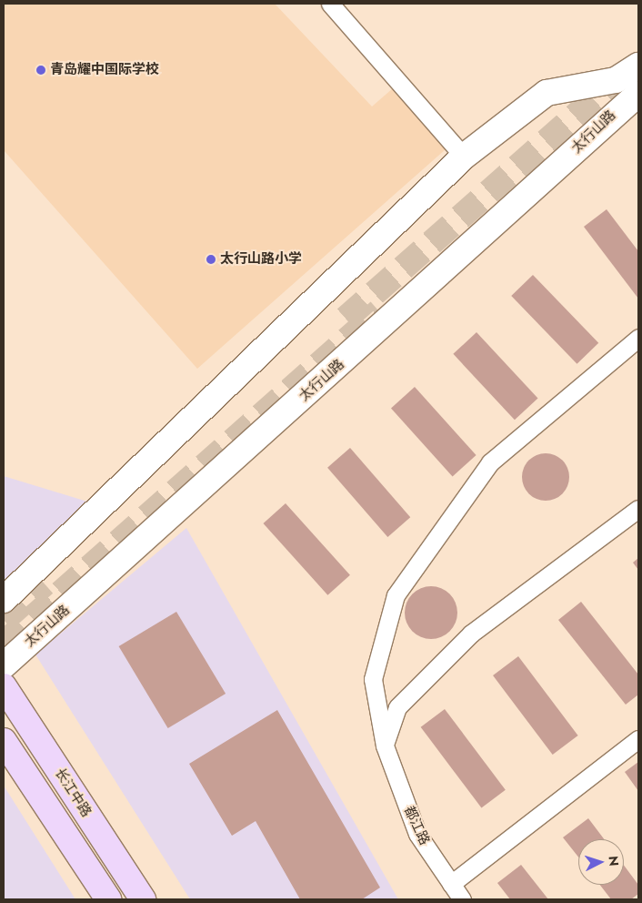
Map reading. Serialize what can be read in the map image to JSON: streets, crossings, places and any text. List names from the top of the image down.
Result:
{
  "streets": {
    "main road": ["太行山路", "长江中路"],
    "street": ["都江路"]
  },
  "places": ["青岛耀中国际学校", "太行山路小学"],
  "north": "right"
}
